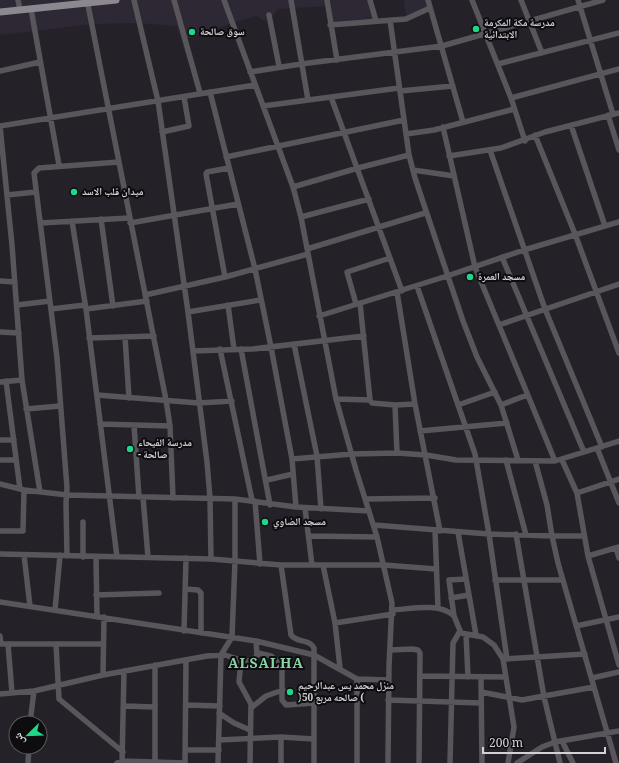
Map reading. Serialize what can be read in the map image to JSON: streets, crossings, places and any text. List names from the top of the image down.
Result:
{
  "districts": ["ALSALHA"],
  "places": [
    "مدرسة مكة المكرمة الابتدائية",
    "سوق صالحة",
    "ميدان قلب الاسد",
    "مسجد العمرة",
    "مدرسة الفيحاء - صالحة",
    "مسجد الضاوي",
    "منزل محمد يس عبدالرحيم )صالحه مربع 50 ("
  ],
  "scale_bar": "200 m",
  "north": "bottom left"
}
